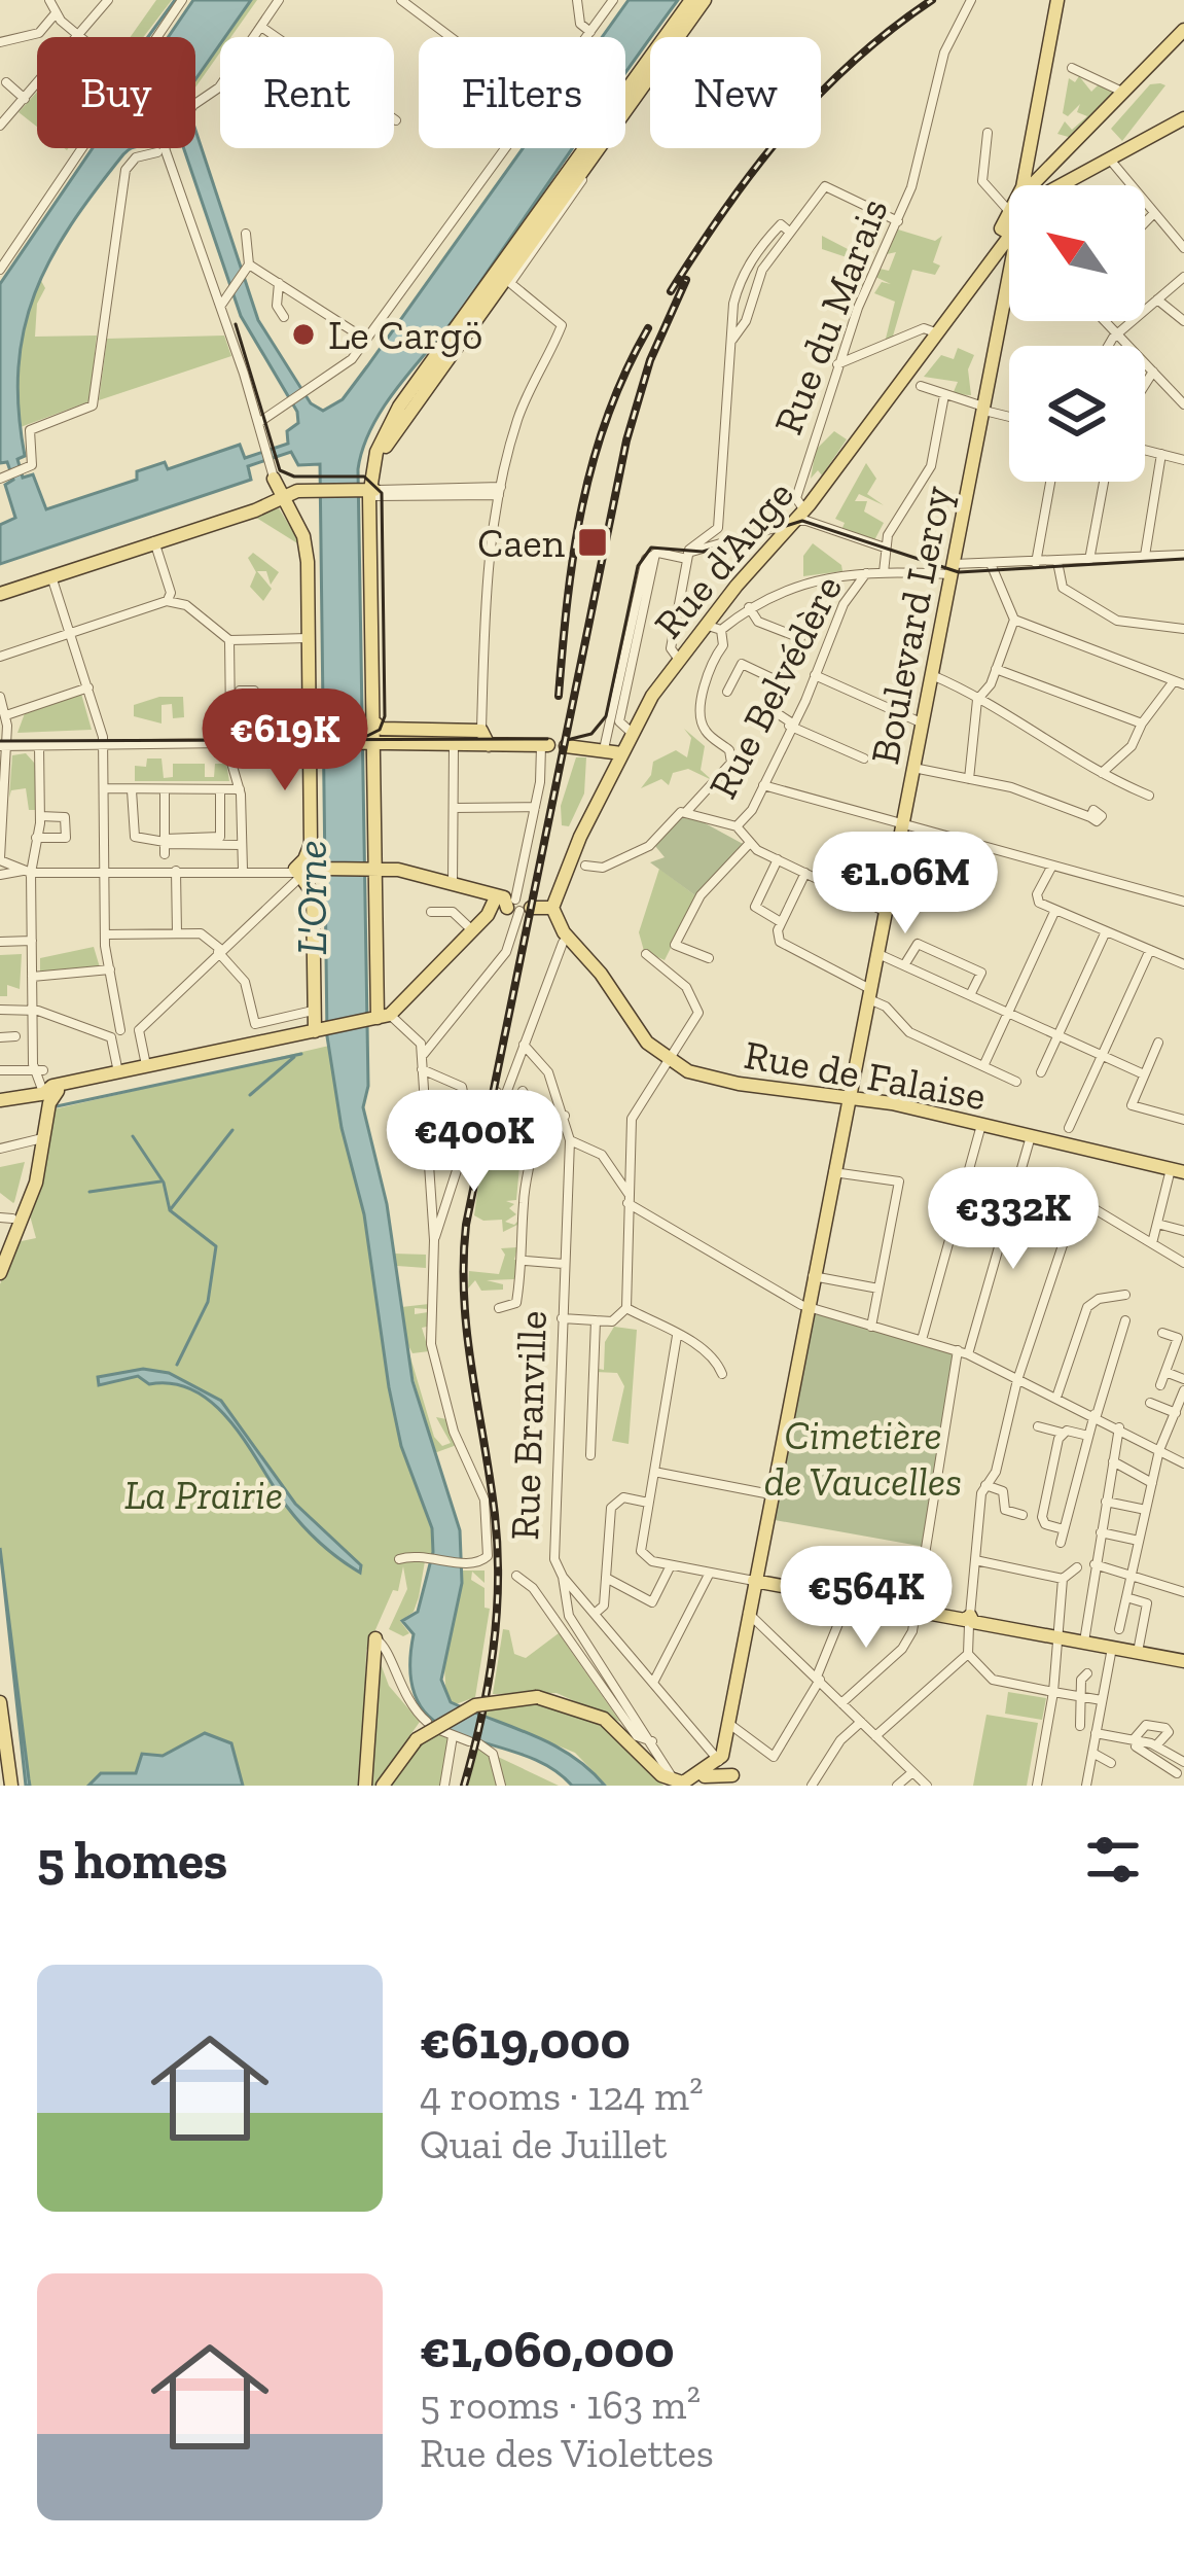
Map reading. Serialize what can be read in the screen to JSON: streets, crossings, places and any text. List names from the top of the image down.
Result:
{
  "streets": {
    "main road": ["Rue d'Auge", "Boulevard Leroy", "Rue de Falaise"],
    "street": ["Rue du Marais", "Rue Belvédère", "Rue Branville"]
  },
  "crossings": [
    ["Rue du Marais", "Rue d'Auge"],
    ["Rue d'Auge", "Rue de Falaise"],
    ["Boulevard Leroy", "Rue de Falaise"],
    ["Boulevard Leroy", "Rue Branville"]
  ],
  "water": ["L'Orne"],
  "parks": ["Cimetière de Vaucelles", "La Prairie"],
  "places": {
    "other": ["Le Cargö"],
    "transit": ["Caen"]
  },
  "north": "top left",
  "page": {
    "chip": [
      "Buy",
      "Rent",
      "Filters",
      "New"
    ],
    "price": [
      "€619K",
      "€1.06M",
      "€400K",
      "€332K",
      "€564K"
    ],
    "heading": "5 homes",
    "list": [
      {
        "name": "€619,000",
        "note": "4 rooms · 124 m² · Quai de Juillet"
      },
      {
        "name": "€1,060,000",
        "note": "5 rooms · 163 m² · Rue des Violettes"
      }
    ]
  }
}
